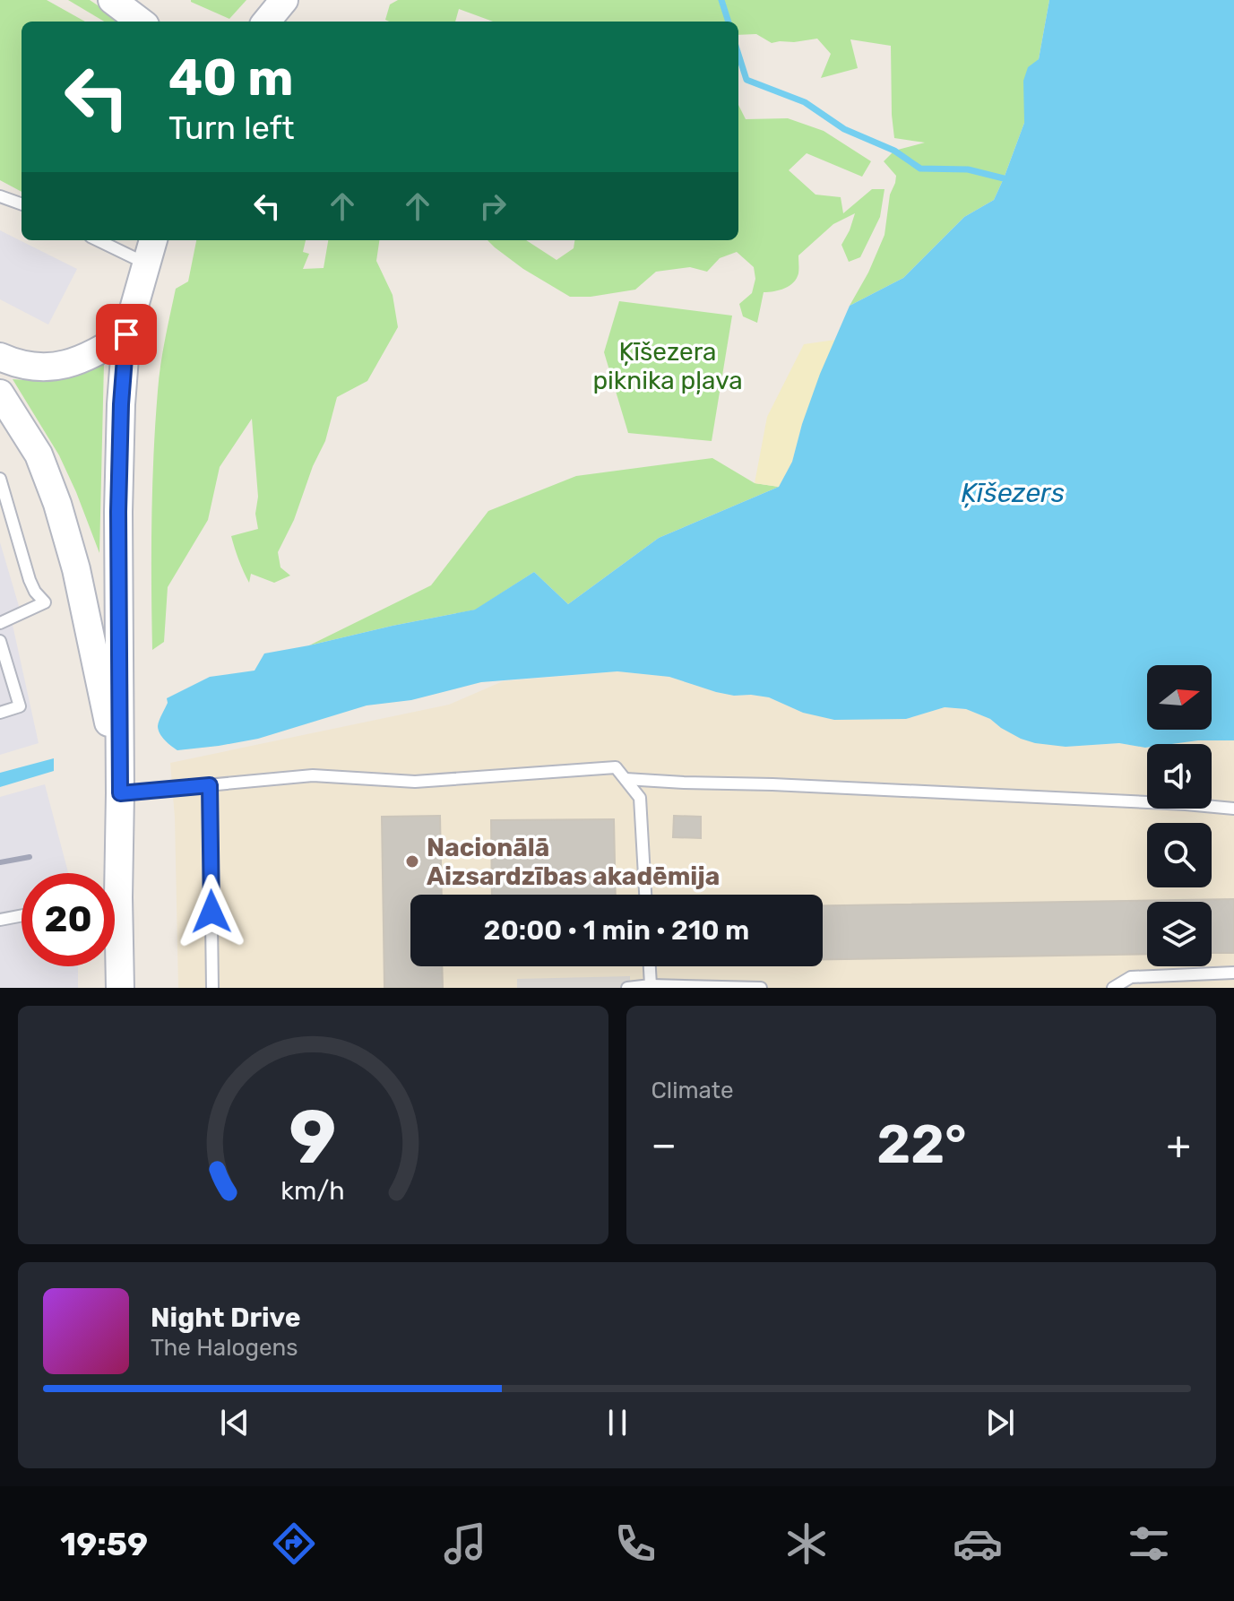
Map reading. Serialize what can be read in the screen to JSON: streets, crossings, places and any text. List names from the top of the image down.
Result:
{
  "water": ["Ķīšezers"],
  "parks": ["Ķīšezera piknika pļava"],
  "places": ["Nacionālā Aizsardzības akadēmija"],
  "north": "right",
  "page": {
    "turn": ["40 m", "Turn left"],
    "limit": "20",
    "trip": "20:00 · 1 min · 210 m",
    "tile": "Climate",
    "heat": ["−", "22°", "+"],
    "song": ["Night Drive", "The Halogens"],
    "tabs": "19:59",
    "gauge": ["9", "km/h"]
  }
}
